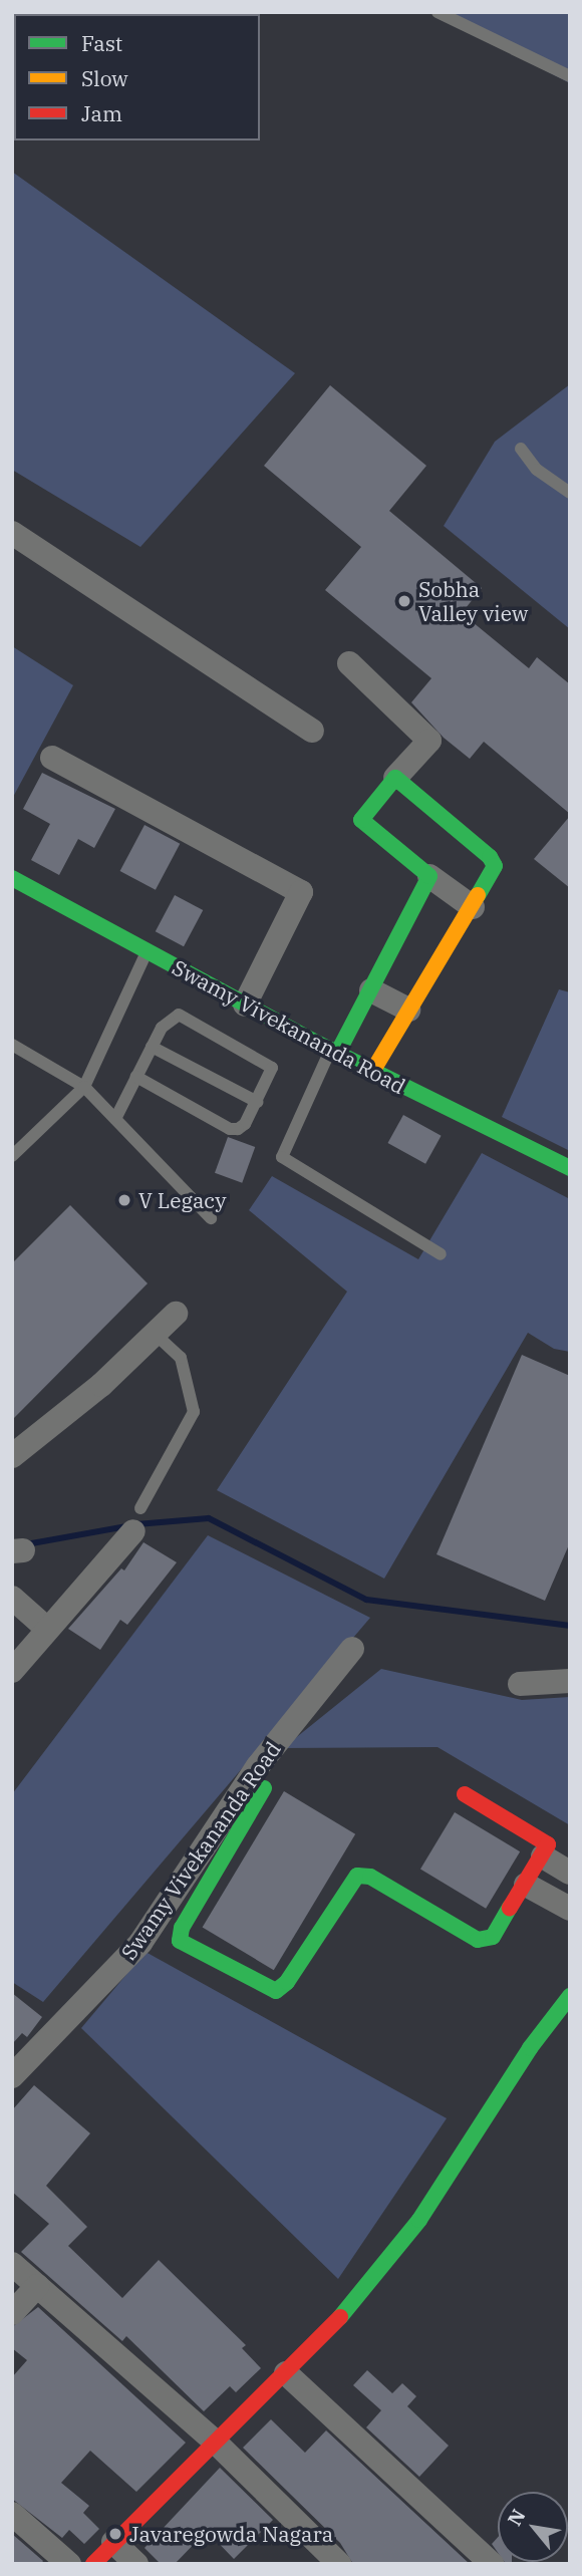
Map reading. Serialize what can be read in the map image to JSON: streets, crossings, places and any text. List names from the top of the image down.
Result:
{
  "streets": {
    "street": ["Swamy Vivekananda Road"]
  },
  "places": ["Sobha Valley view", "V Legacy", "Javaregowda Nagara"],
  "legend": ["Fast", "Slow", "Jam"],
  "north": "top left"
}
